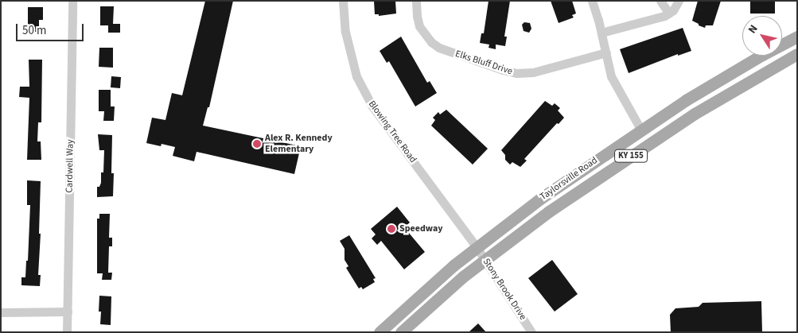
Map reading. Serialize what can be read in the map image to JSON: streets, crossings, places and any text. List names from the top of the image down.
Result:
{
  "streets": {
    "main road": ["KY 155", "Taylorsville Road"],
    "street": [
      "Elks Bluff Drive",
      "Blowing Tree Road",
      "Cardwell Way",
      "Stony Brook Drive"
    ]
  },
  "crossings": [
    ["Blowing Tree Road", "Taylorsville Road"],
    ["Blowing Tree Road", "Stony Brook Drive"],
    ["Taylorsville Road", "Stony Brook Drive"]
  ],
  "places": ["Alex R. Kennedy Elementary", "Speedway"],
  "scale_bar": "50 m",
  "north": "top left"
}
